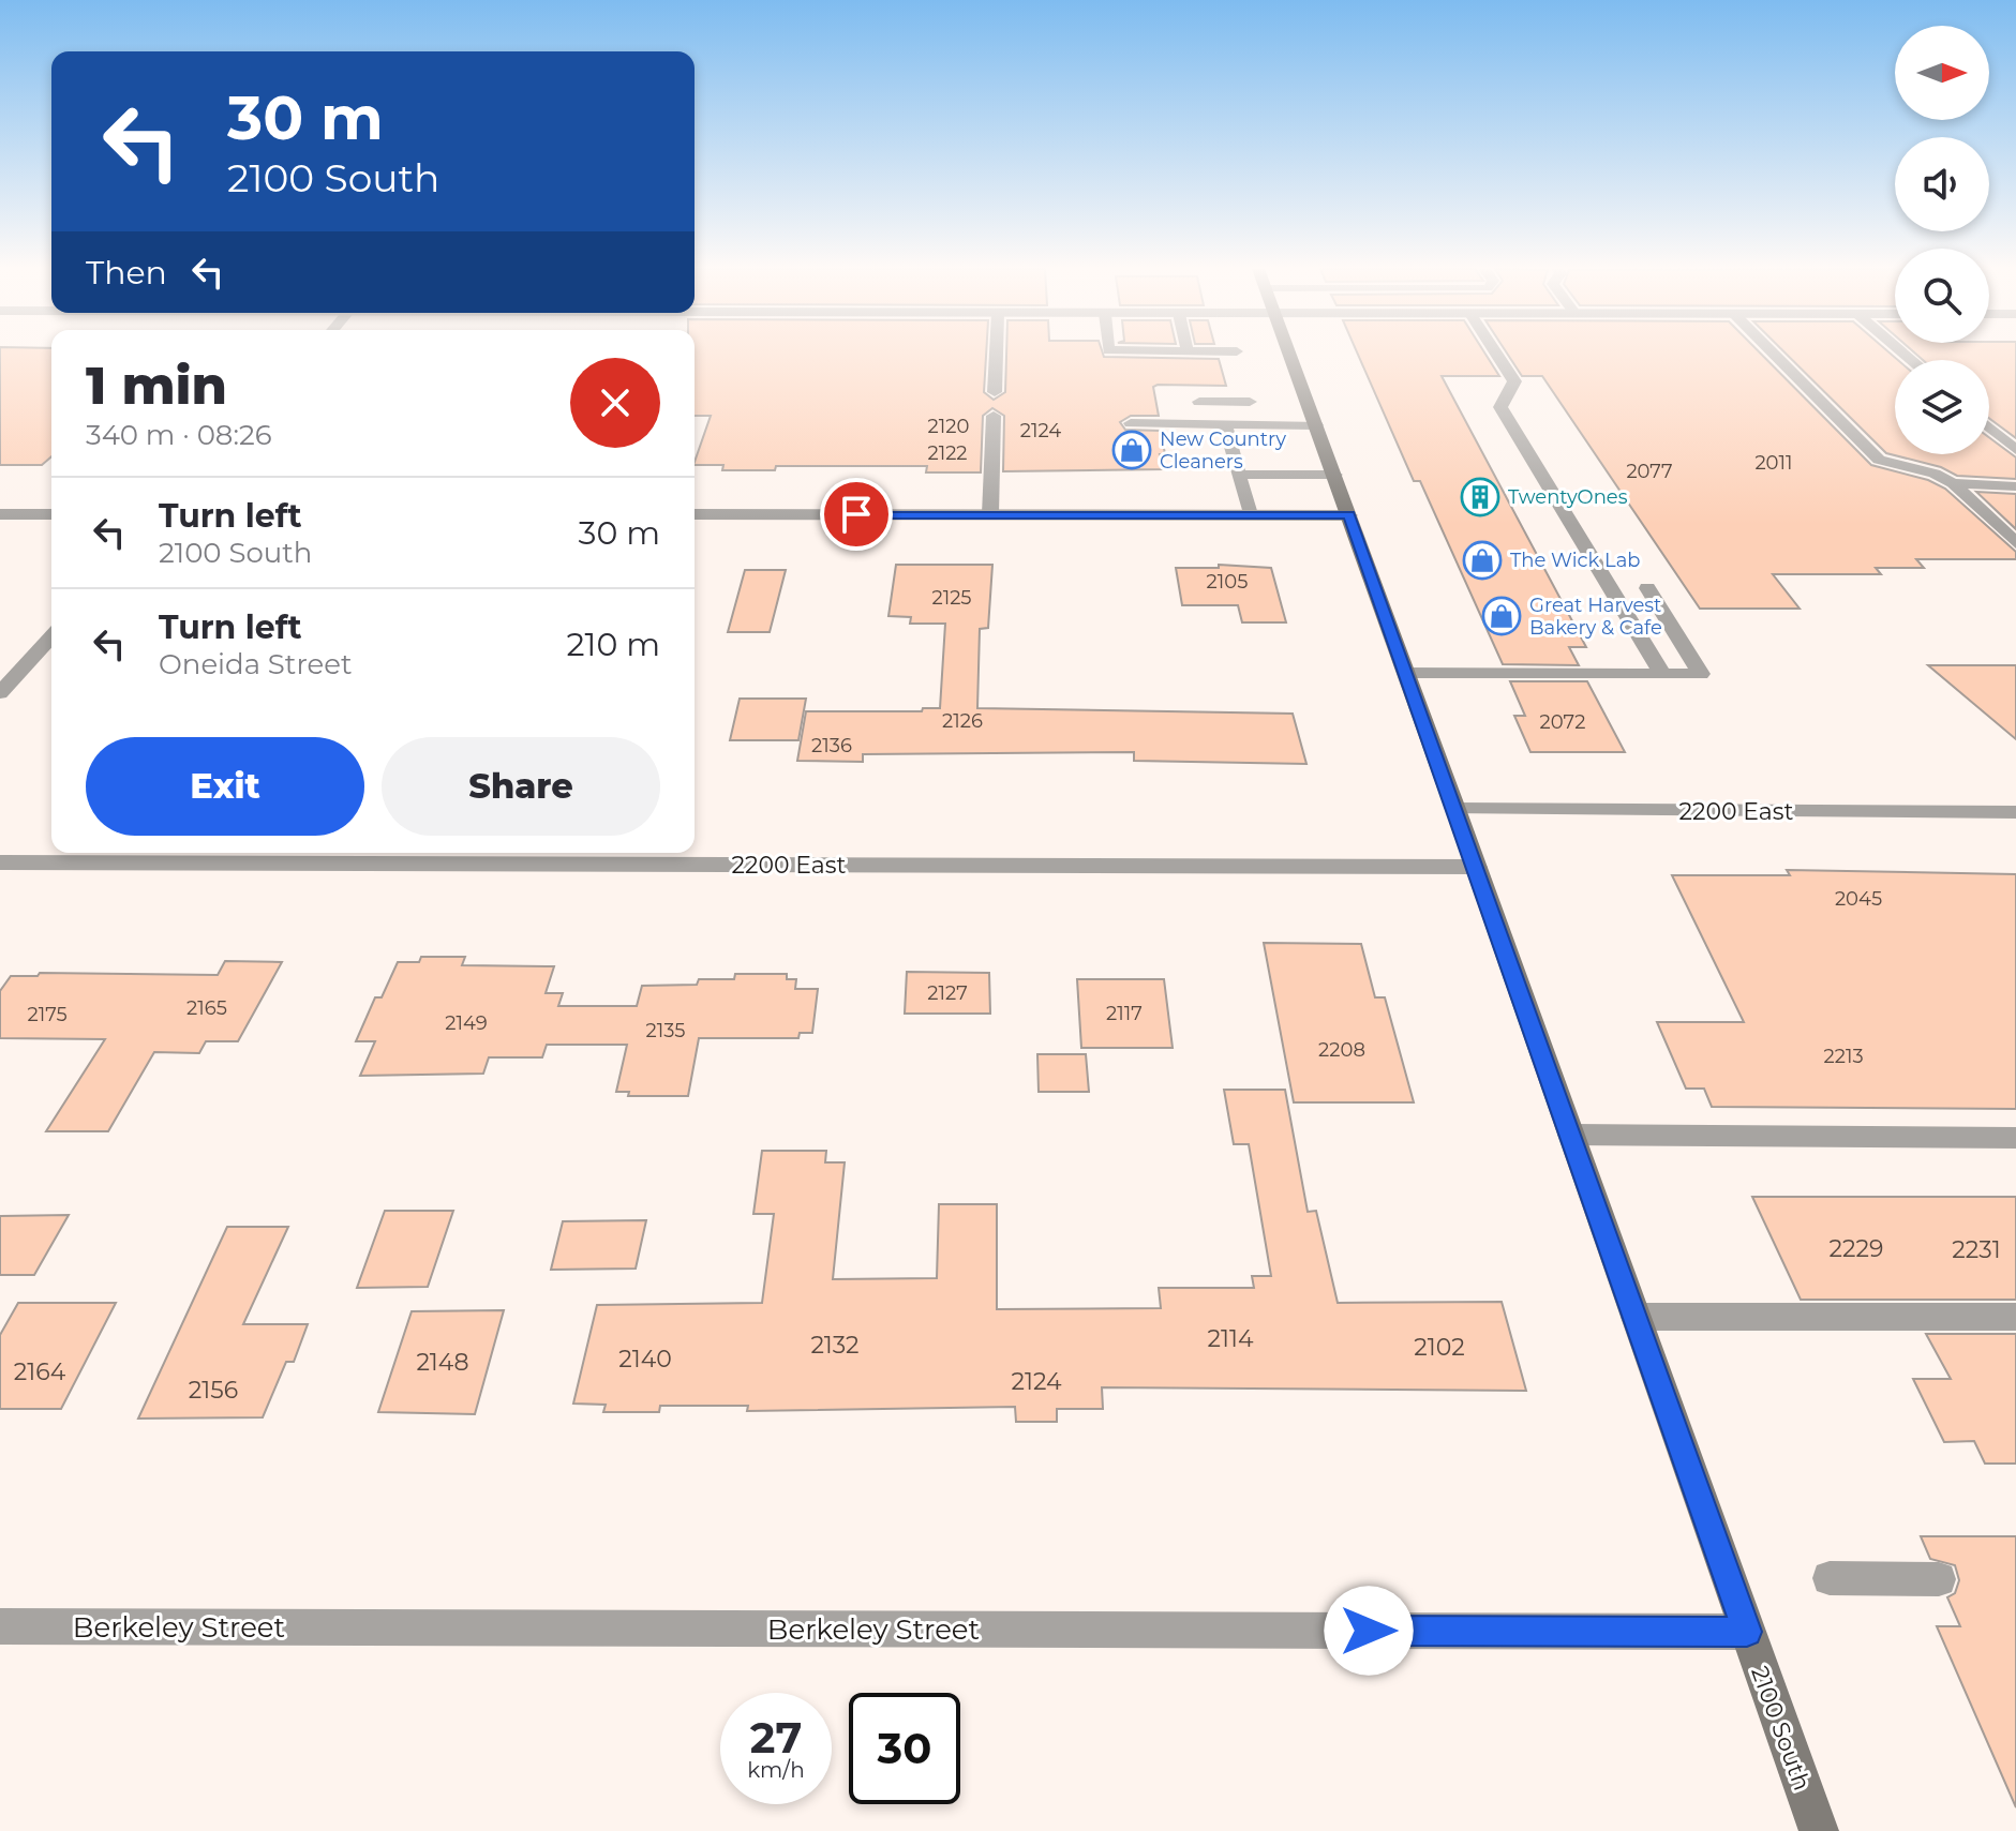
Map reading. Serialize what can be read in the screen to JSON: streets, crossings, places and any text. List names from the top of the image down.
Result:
{
  "streets": {
    "main road": ["2100 South"],
    "street": ["2200 East", "Berkeley Street"]
  },
  "crossings": [
    ["2200 East", "2100 South"],
    ["Berkeley Street", "2100 South"]
  ],
  "places": {
    "shop": ["New Country Cleaners", "The Wick Lab", "Great Harvest Bakery & Cafe"],
    "building": ["TwentyOnes"]
  },
  "house_numbers": [
    "2120",
    "2124",
    "2122",
    "2011",
    "2077",
    "2105",
    "2125",
    "2126",
    "2072",
    "2136",
    "2045",
    "2127",
    "2165",
    "2117",
    "2175",
    "2149",
    "2135",
    "2208",
    "2213",
    "2229",
    "2231",
    "2114",
    "2132",
    "2102",
    "2140",
    "2148",
    "2164",
    "2124",
    "2156"
  ],
  "north": "right",
  "page": {
    "turn": ["30 m", "2100 South"],
    "then": "Then",
    "heading": ["1 min", "340 m · 08:26"],
    "list": [
      {
        "name": "Turn left",
        "note": "2100 South",
        "value": "30 m"
      },
      {
        "name": "Turn left",
        "note": "Oneida Street",
        "value": "210 m"
      }
    ],
    "buttons": ["Exit", "Share"],
    "speed": "27 km/h",
    "limit": "30"
  }
}
